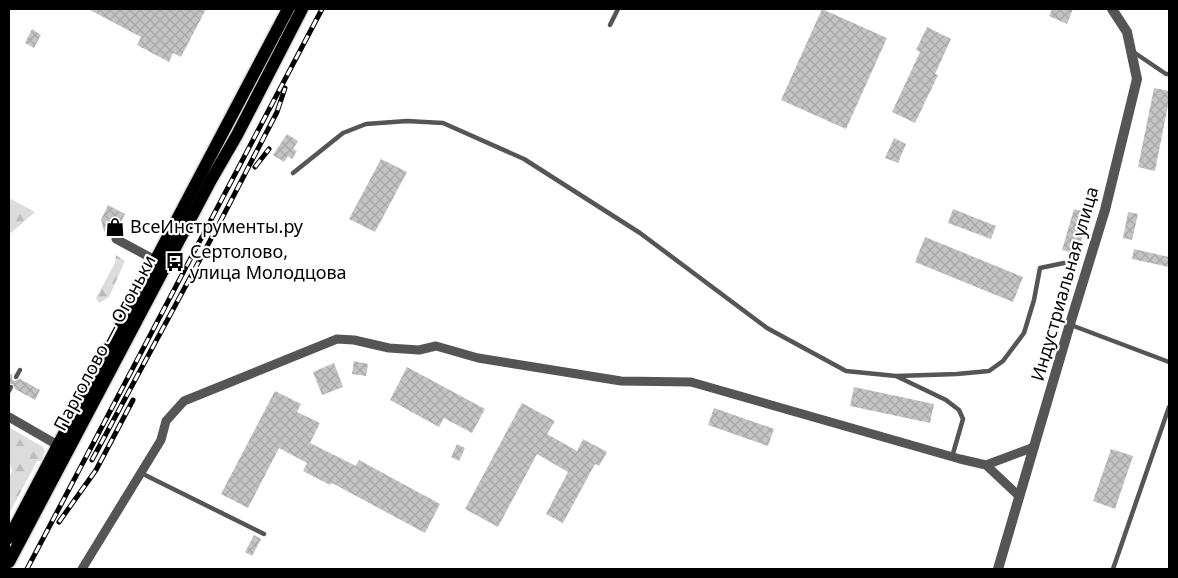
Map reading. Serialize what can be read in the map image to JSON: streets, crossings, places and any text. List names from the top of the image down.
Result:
{
  "streets": {
    "main road": ["Парголово — Огоньки"],
    "street": ["Индустриальная улица"]
  },
  "places": {
    "shop": ["ВсеИнструменты.ру"],
    "bus stop": ["Сертолово, улица Молодцова"]
  }
}
